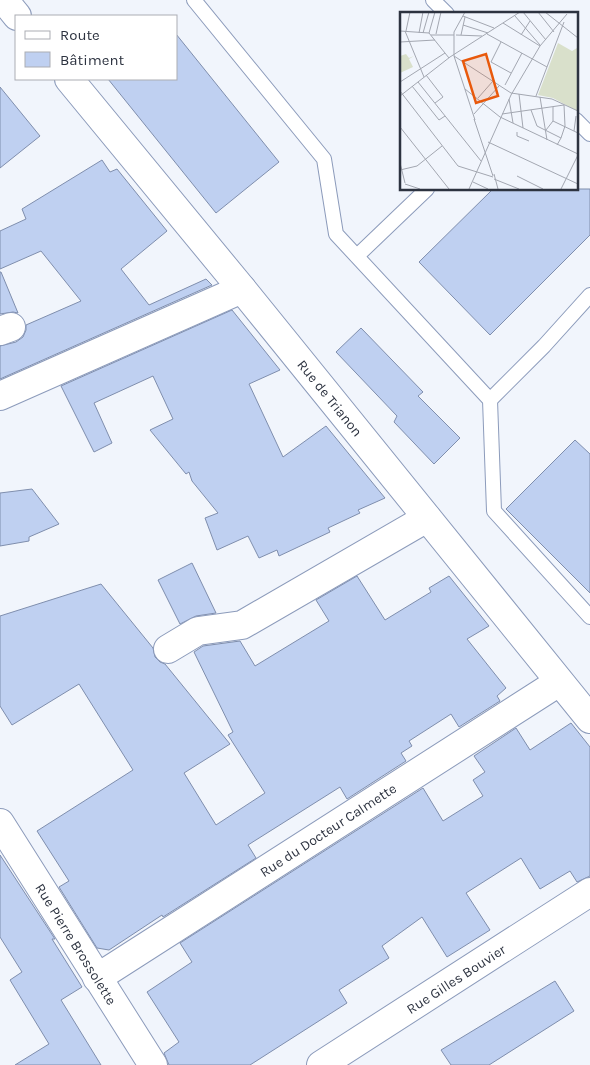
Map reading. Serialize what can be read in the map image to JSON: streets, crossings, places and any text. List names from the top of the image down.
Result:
{
  "streets": {
    "street": [
      "Rue de Trianon",
      "Rue du Docteur Calmette",
      "Rue Pierre Brossolette",
      "Rue Gilles Bouvier"
    ]
  },
  "crossings": [
    ["Rue de Trianon", "Rue du Docteur Calmette"],
    ["Rue du Docteur Calmette", "Rue Pierre Brossolette"]
  ],
  "legend": ["Route", "Bâtiment"]
}
